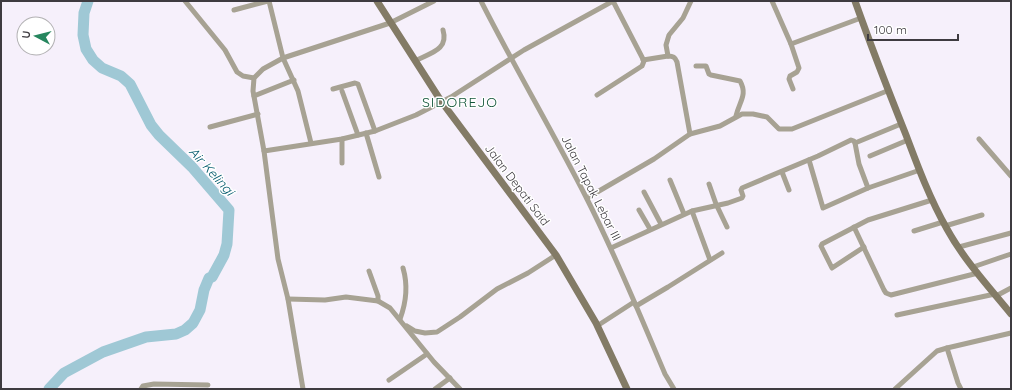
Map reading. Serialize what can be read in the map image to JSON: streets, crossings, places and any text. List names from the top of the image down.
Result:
{
  "streets": {
    "main road": ["Jalan Depati Said"],
    "street": ["Jalan Tapak Lebar III"]
  },
  "districts": ["SIDOREJO"],
  "water": ["Air Kelingi"],
  "scale_bar": "100 m",
  "north": "left"
}
